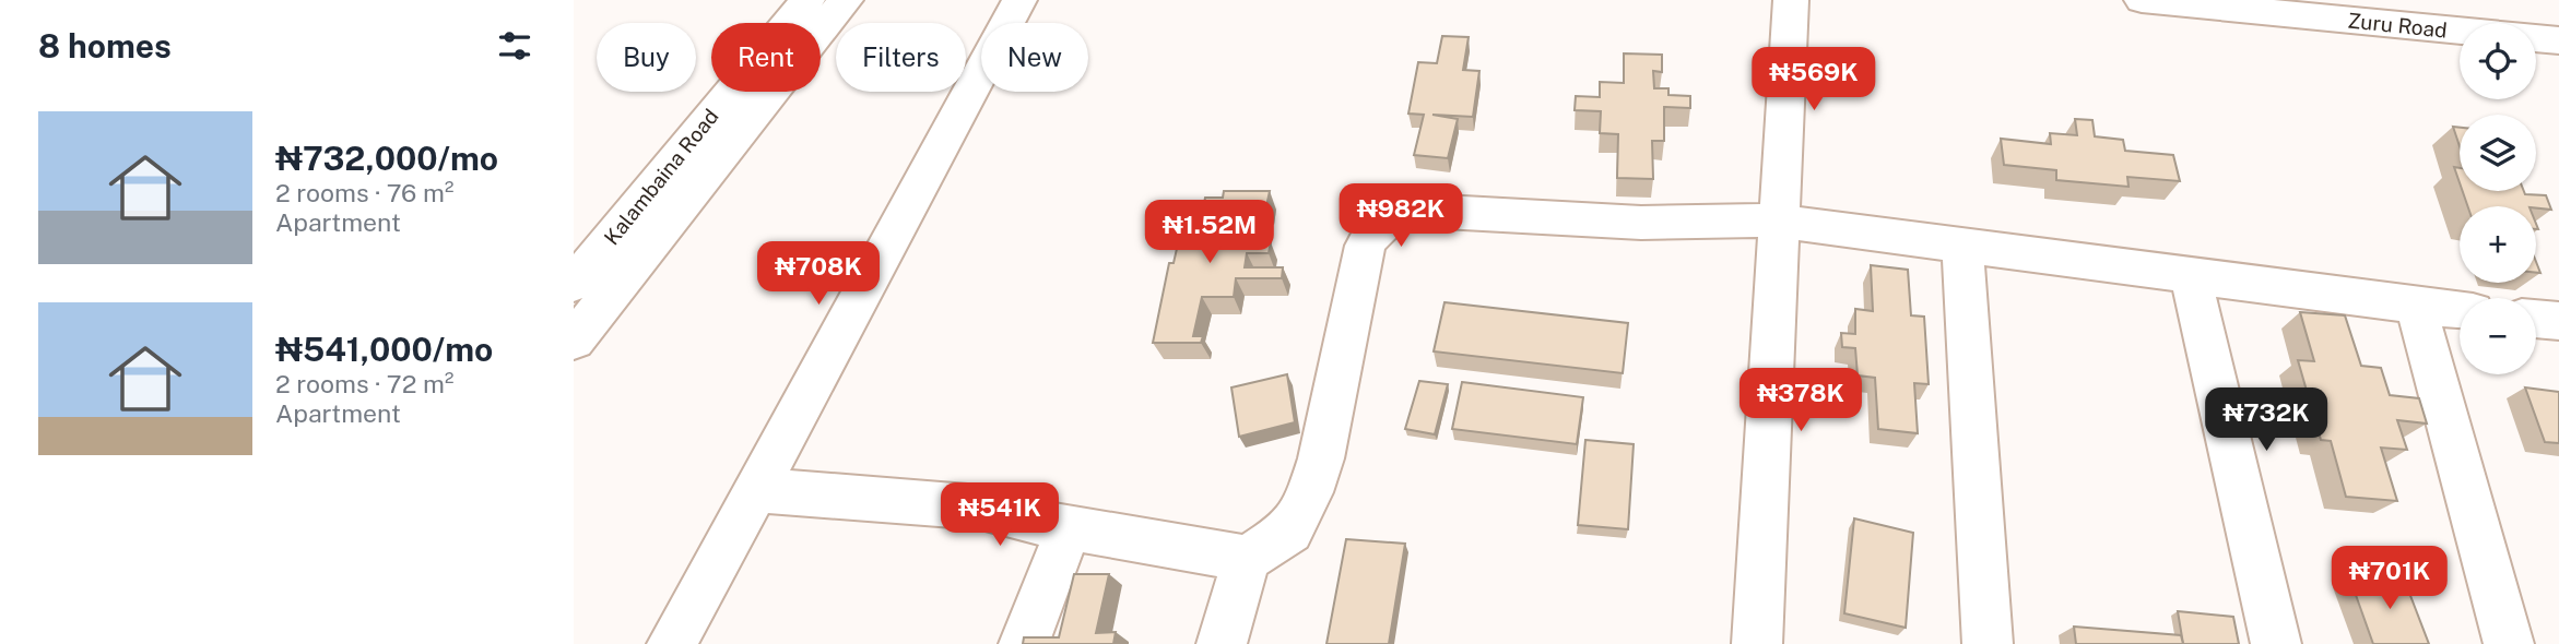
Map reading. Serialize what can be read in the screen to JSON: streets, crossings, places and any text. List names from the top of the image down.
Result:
{
  "streets": {
    "street": ["Zuru Road", "Kalambaina Road"]
  },
  "page": {
    "heading": "8 homes",
    "map_buttons": ["+", "−"],
    "chip": [
      "Buy",
      "Rent",
      "Filters",
      "New"
    ],
    "price": [
      "₦569K",
      "₦982K",
      "₦1.52M",
      "₦708K",
      "₦378K",
      "₦732K",
      "₦541K",
      "₦701K"
    ],
    "list": [
      {
        "name": "₦732,000/mo",
        "note": "2 rooms · 76 m² · Apartment"
      },
      {
        "name": "₦541,000/mo",
        "note": "2 rooms · 72 m² · Apartment"
      }
    ]
  }
}
